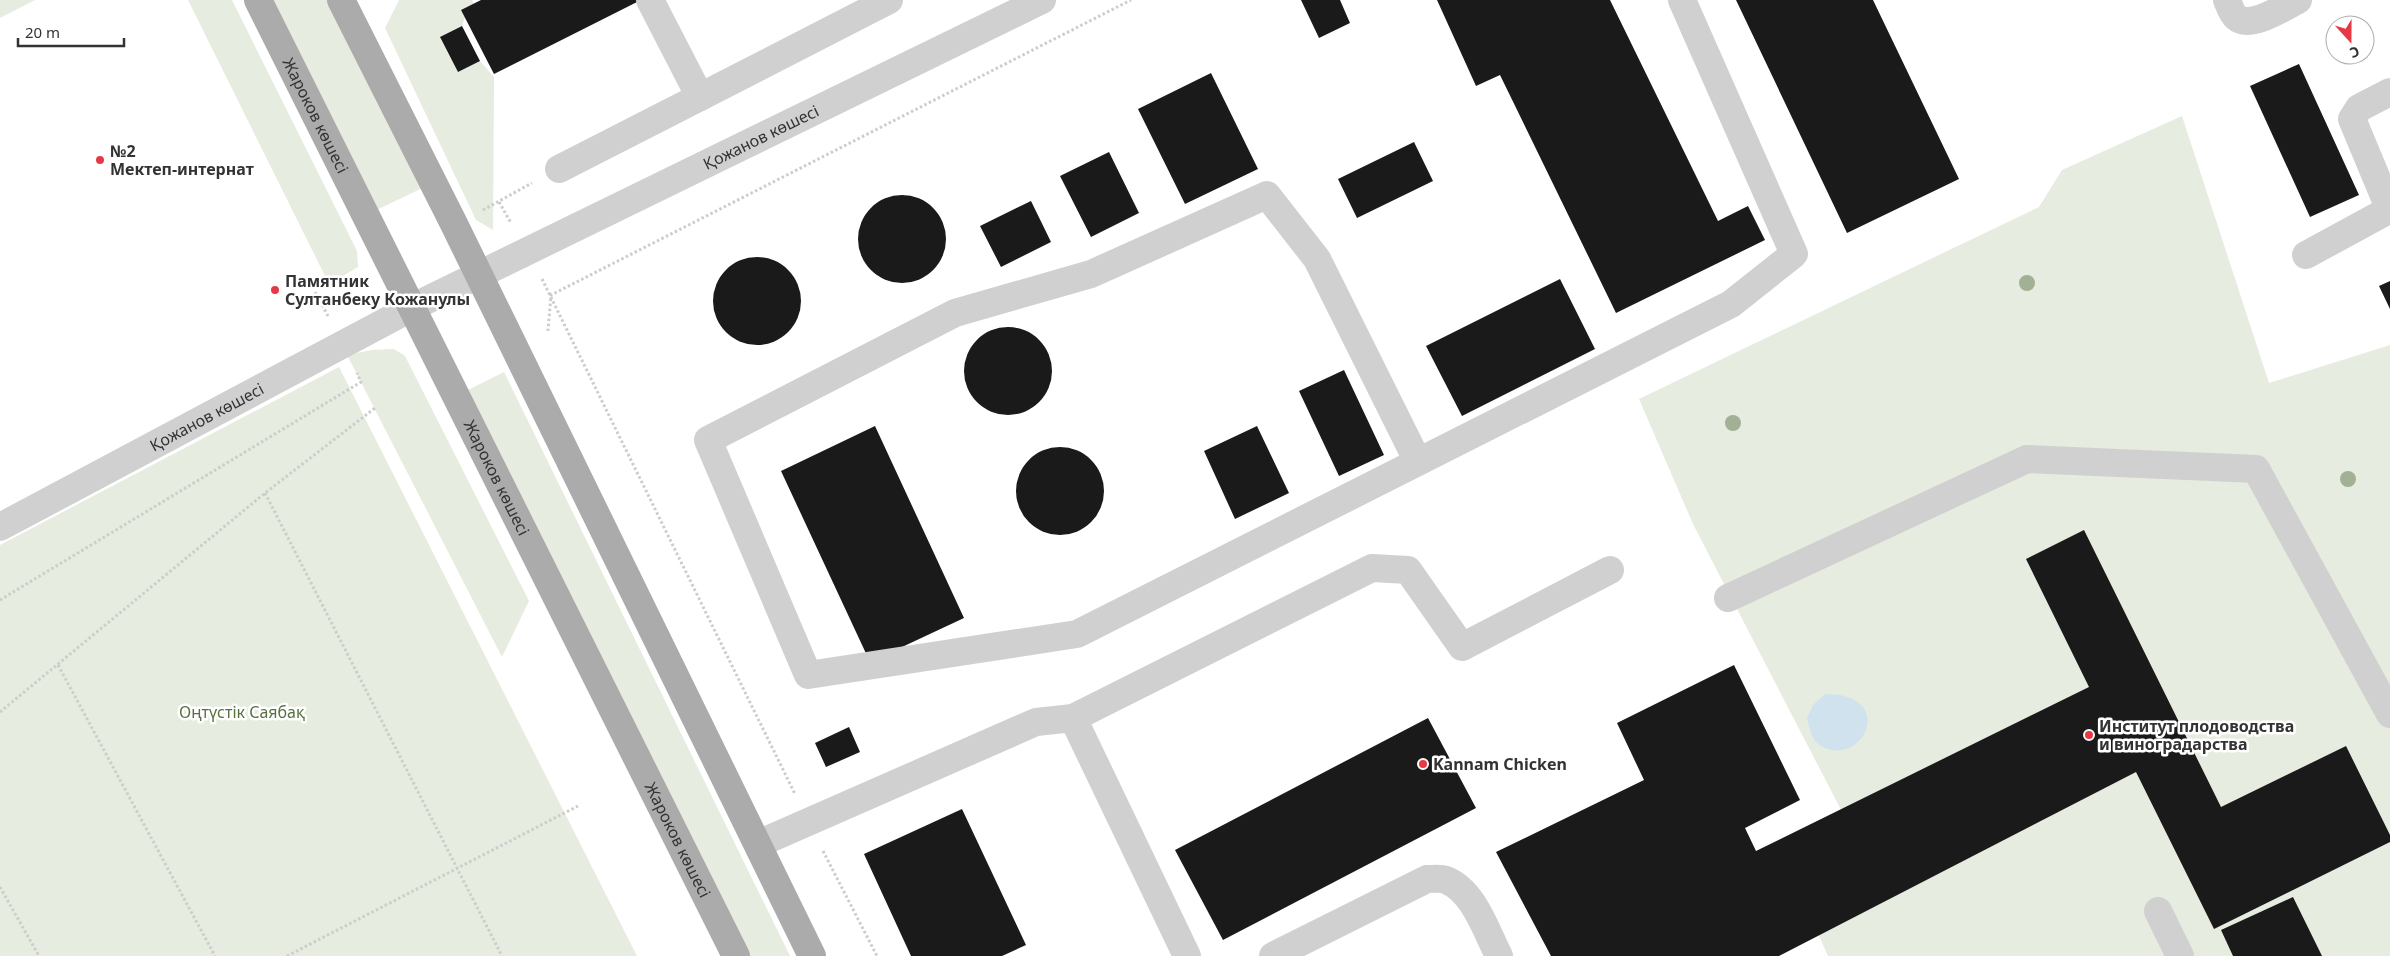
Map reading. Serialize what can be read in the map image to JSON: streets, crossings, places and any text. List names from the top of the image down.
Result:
{
  "streets": {
    "main road": ["Жароков көшесі"],
    "street": ["Қожанов көшесі"]
  },
  "crossings": [
    ["Жароков көшесі", "Қожанов көшесі"]
  ],
  "parks": ["Оңтүстік Саябақ"],
  "places": [
    "№2 Мектеп-интернат",
    "Памятник Султанбеку Кожанулы",
    "Институт плодоводства и виноградарства",
    "Kannam Chicken"
  ],
  "scale_bar": "20 m",
  "north": "bottom"
}
